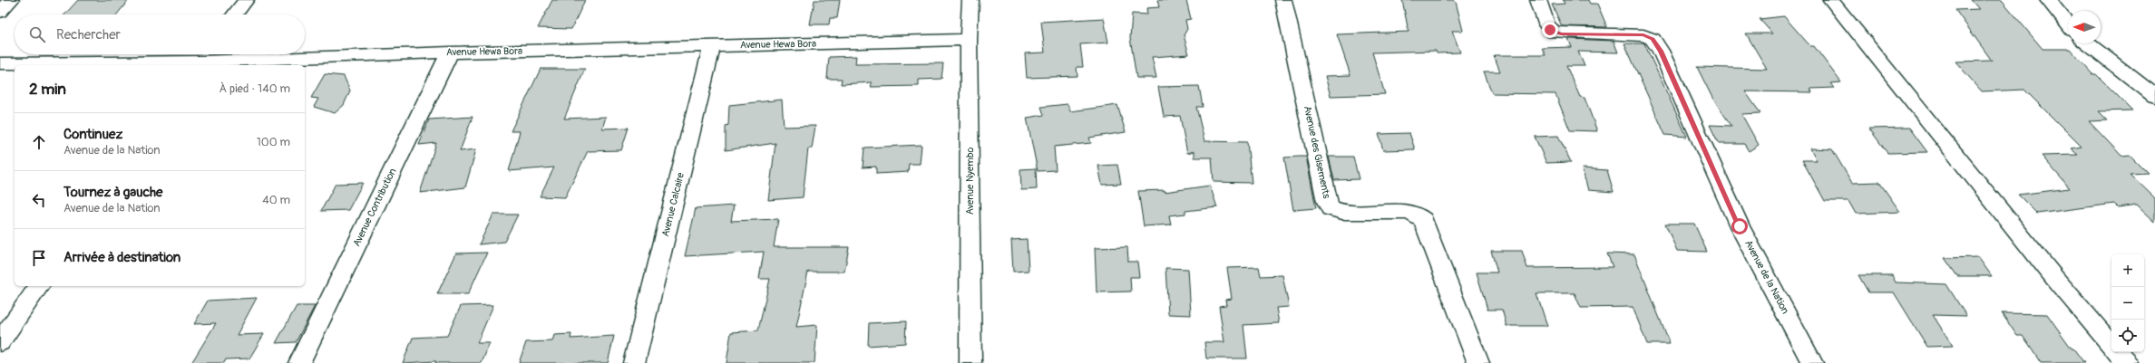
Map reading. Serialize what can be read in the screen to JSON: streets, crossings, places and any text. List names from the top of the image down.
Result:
{
  "streets": {
    "street": [
      "Avenue Hewa Bora",
      "Avenue des Gisements",
      "Avenue Nyembo",
      "Avenue Calcaire",
      "Avenue Contribution",
      "Avenue de la Nation"
    ]
  },
  "crossings": [
    ["Avenue Hewa Bora", "Avenue Nyembo"],
    ["Avenue Hewa Bora", "Avenue Calcaire"],
    ["Avenue Hewa Bora", "Avenue Contribution"]
  ],
  "north": "left",
  "page": {
    "search": "Rechercher",
    "heading": ["2 min", "À pied · 140 m"],
    "list": [
      ["Continuez", "Avenue de la Nation", "100 m"],
      ["Tournez à gauche", "Avenue de la Nation", "40 m"],
      "Arrivée à destination"
    ],
    "map_buttons": ["+", "−"]
  }
}
